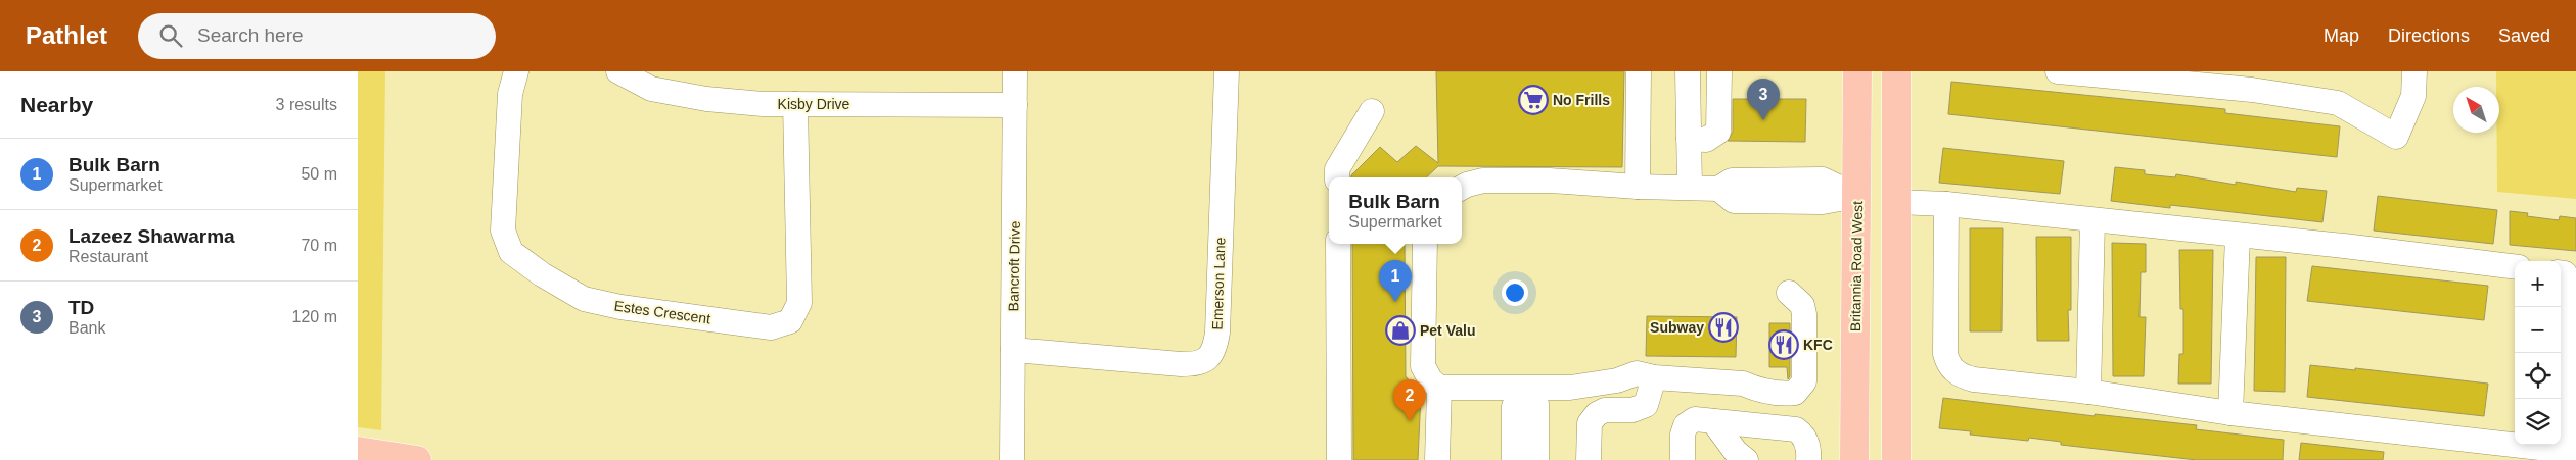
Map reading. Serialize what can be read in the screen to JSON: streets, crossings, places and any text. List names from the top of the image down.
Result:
{
  "streets": {
    "main road": ["Britannia Road West"],
    "street": [
      "Kisby Drive",
      "Bancroft Drive",
      "Emerson Lane",
      "Estes Crescent"
    ]
  },
  "crossings": [
    ["Kisby Drive", "Bancroft Drive"],
    ["Kisby Drive", "Estes Crescent"],
    ["Bancroft Drive", "Emerson Lane"]
  ],
  "places": {
    "supermarket": ["No Frills"],
    "restaurant": ["Subway", "KFC"],
    "shop": ["Pet Valu"]
  },
  "north": "top left",
  "page": {
    "header": "Pathlet",
    "search": "Search here",
    "nav": ["Map", "Directions", "Saved"],
    "heading": ["Nearby", "3 results"],
    "pins": ["3", "1", "2"],
    "list": [
      {
        "mark": "1",
        "name": "Bulk Barn",
        "note": "Supermarket",
        "value": "50 m"
      },
      {
        "mark": "2",
        "name": "Lazeez Shawarma",
        "note": "Restaurant",
        "value": "70 m"
      },
      {
        "mark": "3",
        "name": "TD",
        "note": "Bank",
        "value": "120 m"
      }
    ],
    "popup": ["Bulk Barn", "Supermarket"],
    "map_buttons": ["+", "−"]
  }
}
